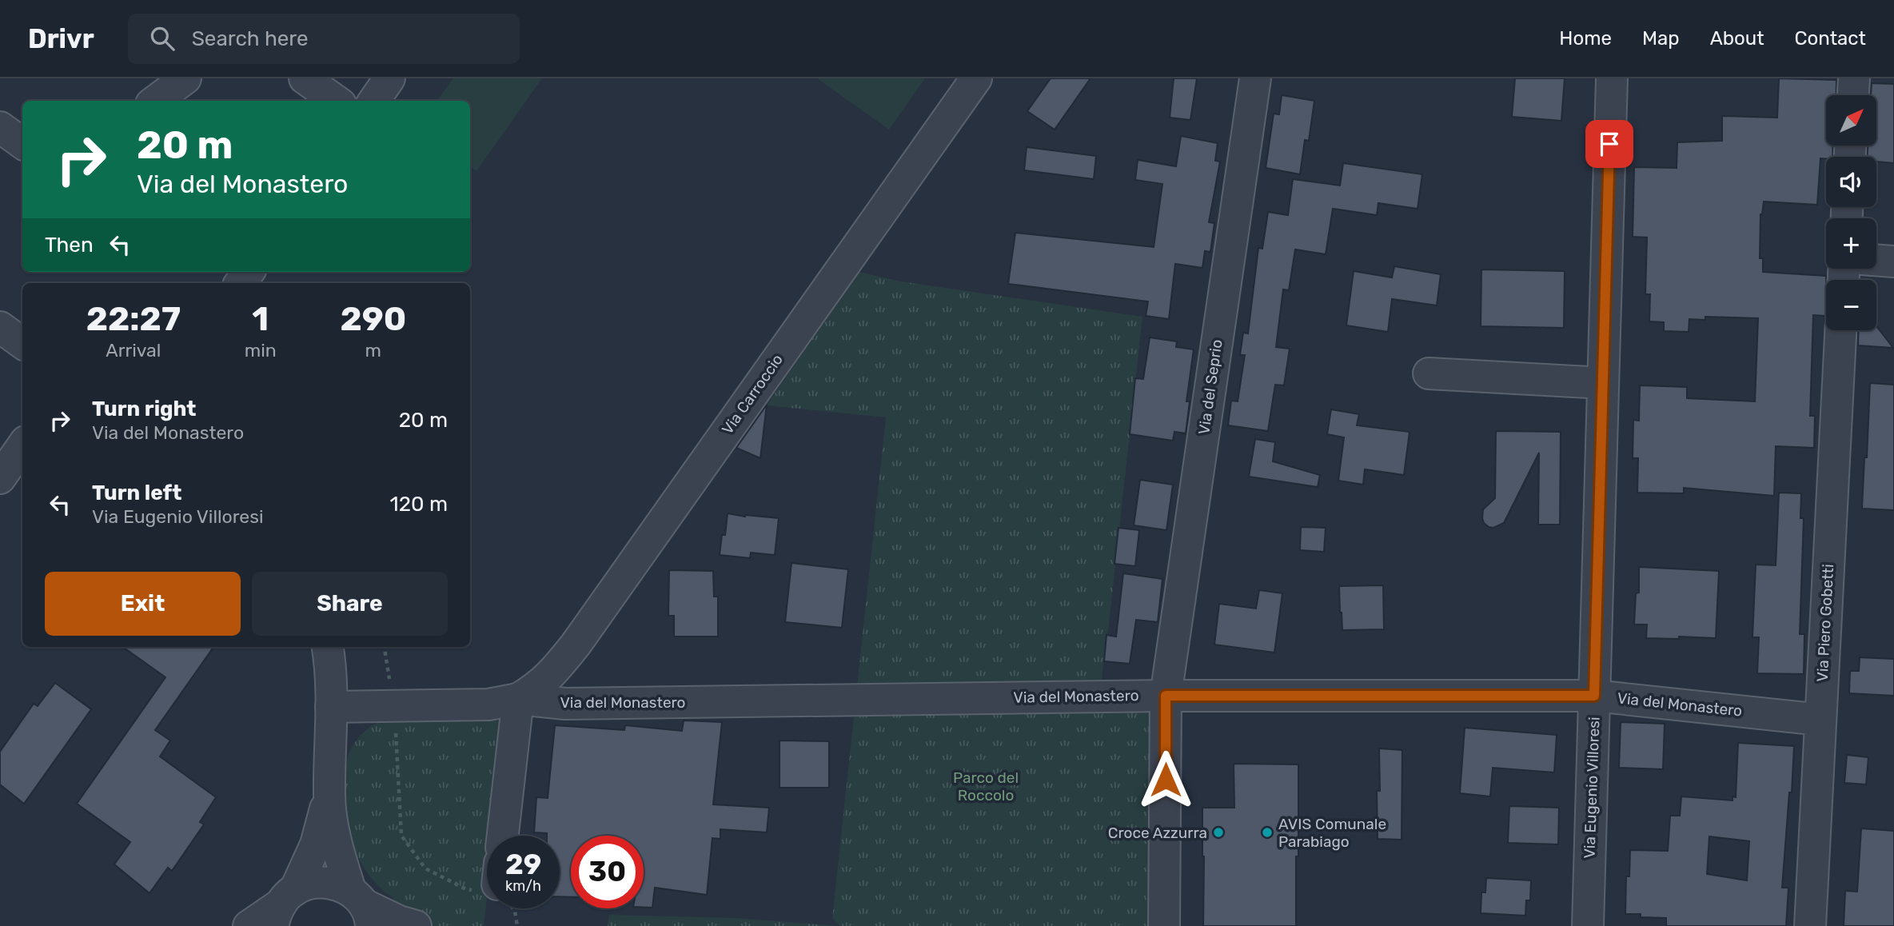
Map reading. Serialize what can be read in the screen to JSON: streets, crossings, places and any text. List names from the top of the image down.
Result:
{
  "streets": {
    "street": [
      "Via del Seprio",
      "Via Carroccio",
      "Via Piero Gobetti",
      "Via del Monastero",
      "Via Eugenio Villoresi"
    ]
  },
  "crossings": [
    ["Via del Seprio", "Via del Monastero"],
    ["Via Carroccio", "Via del Monastero"],
    ["Via Piero Gobetti", "Via del Monastero"],
    ["Via del Monastero", "Via Eugenio Villoresi"]
  ],
  "parks": ["Parco del Roccolo"],
  "places": ["Croce Azzurra", "AVIS Comunale Parabiago"],
  "north": "top right",
  "page": {
    "header": "Drivr",
    "search": "Search here",
    "nav": [
      "Home",
      "Map",
      "About",
      "Contact"
    ],
    "map_buttons": ["+", "−"],
    "turn": ["20 m", "Via del Monastero"],
    "then": "Then",
    "eta": [
      "22:27",
      "Arrival",
      "1",
      "min",
      "290",
      "m"
    ],
    "list": [
      {
        "name": "Turn right",
        "note": "Via del Monastero",
        "value": "20 m"
      },
      {
        "name": "Turn left",
        "note": "Via Eugenio Villoresi",
        "value": "120 m"
      }
    ],
    "buttons": ["Exit", "Share"],
    "speed": "29 km/h",
    "limit": "30"
  }
}
